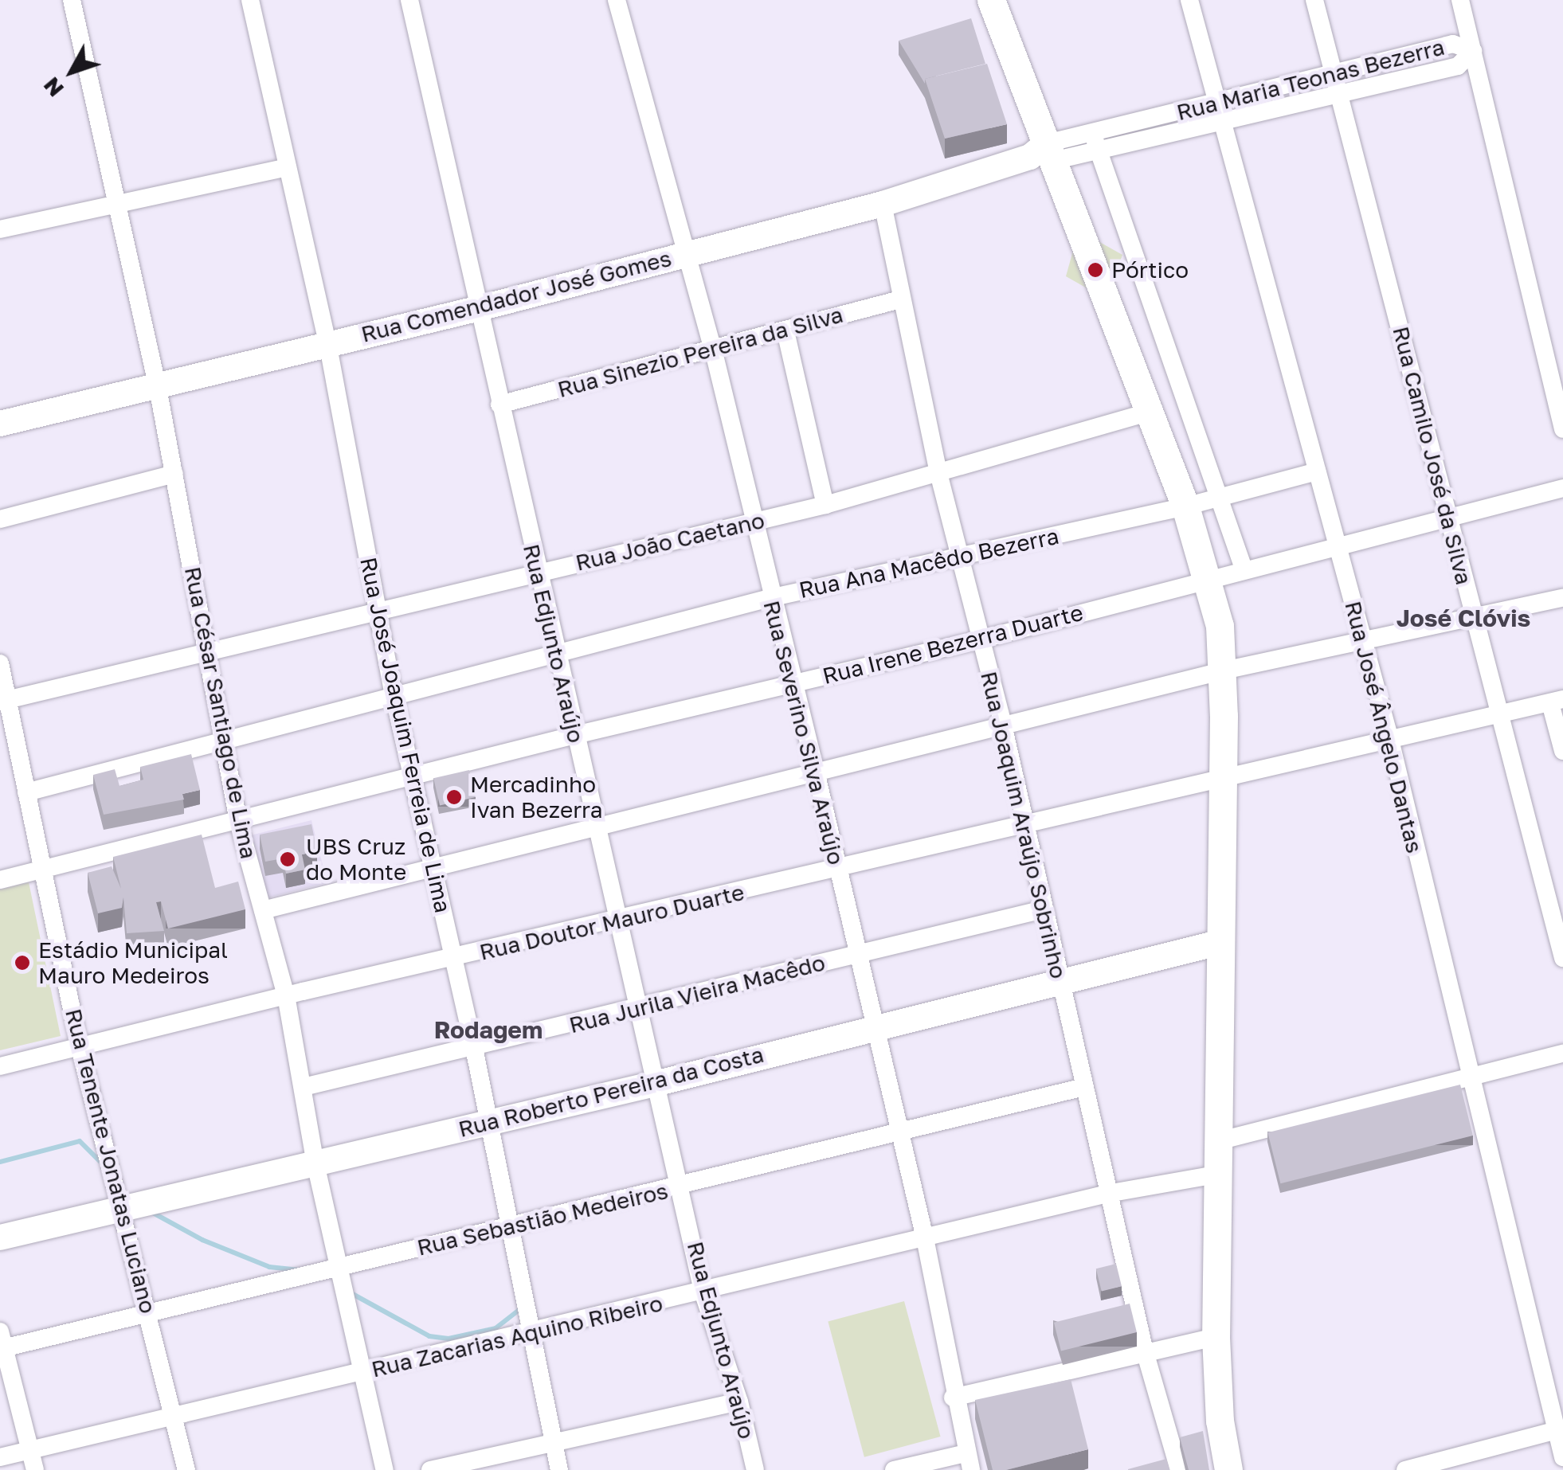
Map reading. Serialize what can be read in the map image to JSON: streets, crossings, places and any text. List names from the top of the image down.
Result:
{
  "streets": {
    "street": [
      "Rua Maria Teonas Bezerra",
      "Rua Comendador José Gomes",
      "Rua Sinezio Pereira da Silva",
      "Rua Camilo José da Silva",
      "Rua João Caetano",
      "Rua Ana Macêdo Bezerra",
      "Rua Edjunto Araújo",
      "Rua Irene Bezerra Duarte",
      "Rua César Santiago de Lima",
      "Rua José Ângelo Dantas",
      "Rua Severino Silva Araújo",
      "Rua José Joaquim Ferreia de Lima",
      "Rua Joaquim Araújo Sobrinho",
      "Rua Doutor Mauro Duarte",
      "Rua Jurila Vieira Macêdo",
      "Rua Roberto Pereira da Costa",
      "Rua Tenente Jonatas Luciano",
      "Rua Sebastião Medeiros",
      "Rua Zacarias Aquino Ribeiro"
    ]
  },
  "crossings": [
    ["Rua Maria Teonas Bezerra", "Rua Comendador José Gomes"],
    ["Rua Maria Teonas Bezerra", "Rua Camilo José da Silva"],
    ["Rua Maria Teonas Bezerra", "Rua José Ângelo Dantas"],
    ["Rua Comendador José Gomes", "Rua Edjunto Araújo"],
    ["Rua Comendador José Gomes", "Rua César Santiago de Lima"],
    ["Rua Comendador José Gomes", "Rua Severino Silva Araújo"],
    ["Rua Comendador José Gomes", "Rua José Joaquim Ferreia de Lima"],
    ["Rua Comendador José Gomes", "Rua Joaquim Araújo Sobrinho"],
    ["Rua Sinezio Pereira da Silva", "Rua Edjunto Araújo"],
    ["Rua Sinezio Pereira da Silva", "Rua Severino Silva Araújo"],
    ["Rua Sinezio Pereira da Silva", "Rua Joaquim Araújo Sobrinho"],
    ["Rua Camilo José da Silva", "Rua Irene Bezerra Duarte"],
    ["Rua Camilo José da Silva", "Rua Doutor Mauro Duarte"],
    ["Rua João Caetano", "Rua Edjunto Araújo"],
    ["Rua João Caetano", "Rua César Santiago de Lima"],
    ["Rua João Caetano", "Rua Severino Silva Araújo"],
    ["Rua João Caetano", "Rua José Joaquim Ferreia de Lima"],
    ["Rua João Caetano", "Rua Joaquim Araújo Sobrinho"],
    ["Rua João Caetano", "Rua Tenente Jonatas Luciano"],
    ["Rua Ana Macêdo Bezerra", "Rua Edjunto Araújo"],
    ["Rua Ana Macêdo Bezerra", "Rua César Santiago de Lima"],
    ["Rua Ana Macêdo Bezerra", "Rua José Ângelo Dantas"],
    ["Rua Ana Macêdo Bezerra", "Rua Severino Silva Araújo"],
    ["Rua Ana Macêdo Bezerra", "Rua José Joaquim Ferreia de Lima"],
    ["Rua Ana Macêdo Bezerra", "Rua Joaquim Araújo Sobrinho"],
    ["Rua Ana Macêdo Bezerra", "Rua Tenente Jonatas Luciano"],
    ["Rua Edjunto Araújo", "Rua Irene Bezerra Duarte"],
    ["Rua Edjunto Araújo", "Rua Doutor Mauro Duarte"],
    ["Rua Edjunto Araújo", "Rua Jurila Vieira Macêdo"],
    ["Rua Edjunto Araújo", "Rua Roberto Pereira da Costa"],
    ["Rua Edjunto Araújo", "Rua Sebastião Medeiros"],
    ["Rua Edjunto Araújo", "Rua Zacarias Aquino Ribeiro"],
    ["Rua Irene Bezerra Duarte", "Rua César Santiago de Lima"],
    ["Rua Irene Bezerra Duarte", "Rua José Ângelo Dantas"],
    ["Rua Irene Bezerra Duarte", "Rua Severino Silva Araújo"],
    ["Rua Irene Bezerra Duarte", "Rua José Joaquim Ferreia de Lima"],
    ["Rua Irene Bezerra Duarte", "Rua Joaquim Araújo Sobrinho"],
    ["Rua Irene Bezerra Duarte", "Rua Tenente Jonatas Luciano"],
    ["Rua César Santiago de Lima", "Rua Doutor Mauro Duarte"],
    ["Rua César Santiago de Lima", "Rua Jurila Vieira Macêdo"],
    ["Rua César Santiago de Lima", "Rua Roberto Pereira da Costa"],
    ["Rua César Santiago de Lima", "Rua Sebastião Medeiros"],
    ["Rua César Santiago de Lima", "Rua Zacarias Aquino Ribeiro"],
    ["Rua José Ângelo Dantas", "Rua Doutor Mauro Duarte"],
    ["Rua Severino Silva Araújo", "Rua Doutor Mauro Duarte"],
    ["Rua Severino Silva Araújo", "Rua Jurila Vieira Macêdo"],
    ["Rua Severino Silva Araújo", "Rua Roberto Pereira da Costa"],
    ["Rua Severino Silva Araújo", "Rua Sebastião Medeiros"],
    ["Rua Severino Silva Araújo", "Rua Zacarias Aquino Ribeiro"],
    ["Rua José Joaquim Ferreia de Lima", "Rua Doutor Mauro Duarte"],
    ["Rua José Joaquim Ferreia de Lima", "Rua Jurila Vieira Macêdo"],
    ["Rua José Joaquim Ferreia de Lima", "Rua Roberto Pereira da Costa"],
    ["Rua José Joaquim Ferreia de Lima", "Rua Sebastião Medeiros"],
    ["Rua José Joaquim Ferreia de Lima", "Rua Zacarias Aquino Ribeiro"],
    ["Rua Joaquim Araújo Sobrinho", "Rua Doutor Mauro Duarte"],
    ["Rua Joaquim Araújo Sobrinho", "Rua Jurila Vieira Macêdo"],
    ["Rua Joaquim Araújo Sobrinho", "Rua Roberto Pereira da Costa"],
    ["Rua Joaquim Araújo Sobrinho", "Rua Sebastião Medeiros"],
    ["Rua Joaquim Araújo Sobrinho", "Rua Zacarias Aquino Ribeiro"],
    ["Rua Doutor Mauro Duarte", "Rua Tenente Jonatas Luciano"],
    ["Rua Roberto Pereira da Costa", "Rua Tenente Jonatas Luciano"],
    ["Rua Tenente Jonatas Luciano", "Rua Sebastião Medeiros"],
    ["Rua Tenente Jonatas Luciano", "Rua Zacarias Aquino Ribeiro"]
  ],
  "districts": ["José Clóvis", "Rodagem"],
  "places": [
    "Pórtico",
    "Mercadinho Ivan Bezerra",
    "UBS Cruz do Monte",
    "Estádio Municipal Mauro Medeiros"
  ],
  "north": "bottom left"
}
